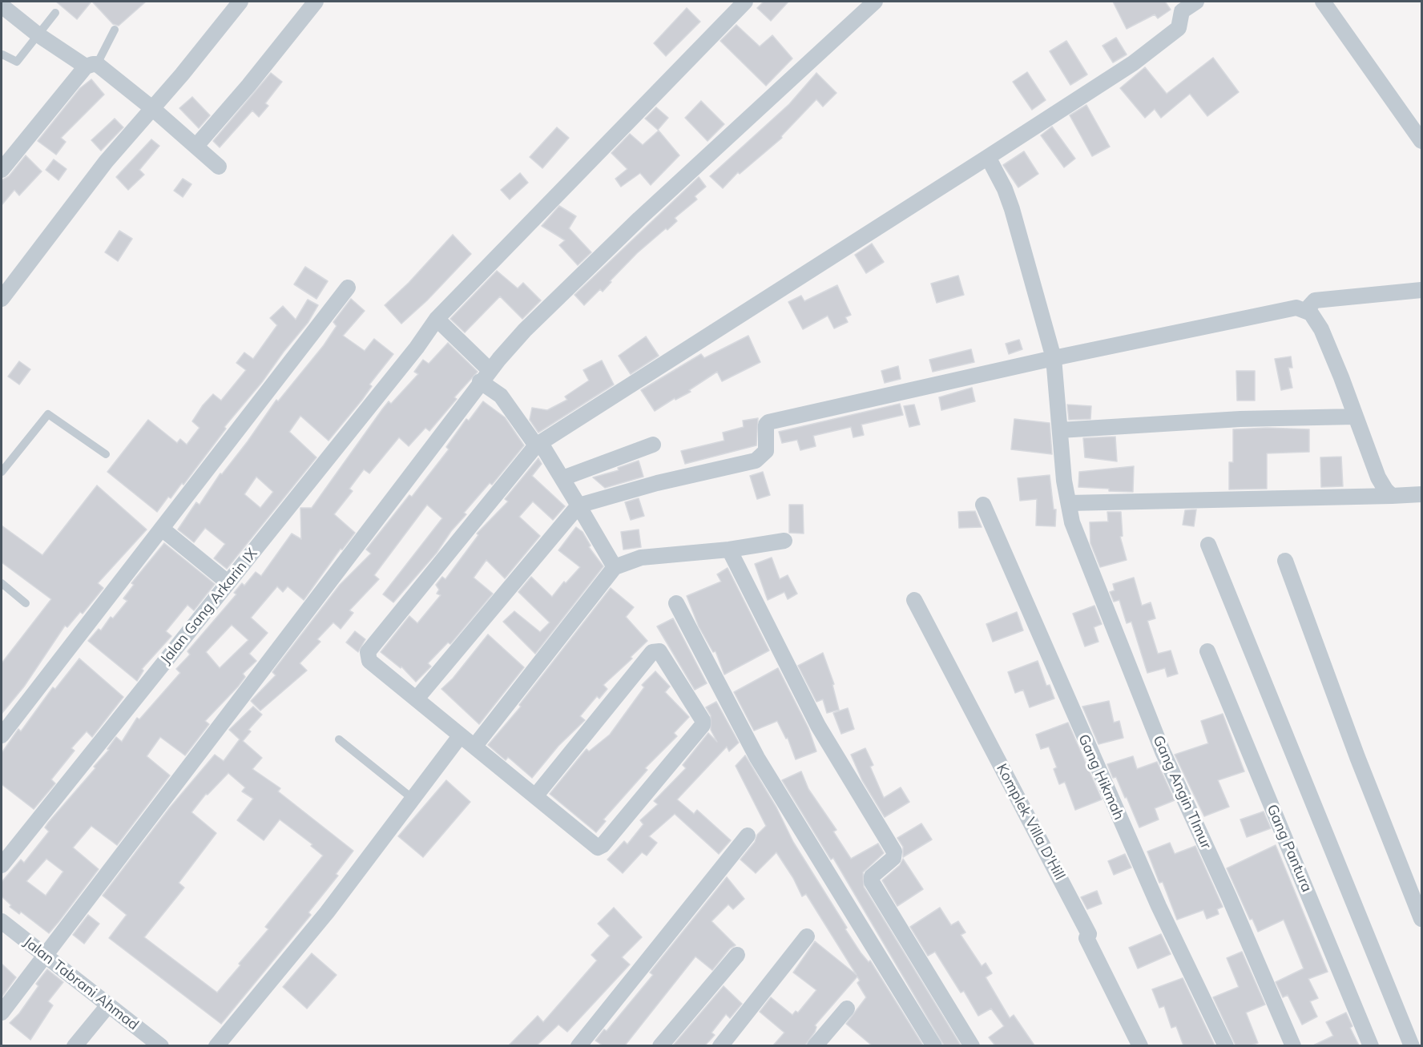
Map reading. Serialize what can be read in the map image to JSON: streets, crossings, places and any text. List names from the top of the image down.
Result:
{
  "streets": {
    "street": [
      "Jalan Gang Arkarin IX",
      "Gang Hikmah",
      "Gang Angin TImur",
      "Komplek Villa D'Hill",
      "Gang Pantura",
      "Jalan Tabrani Ahmad"
    ]
  }
}
